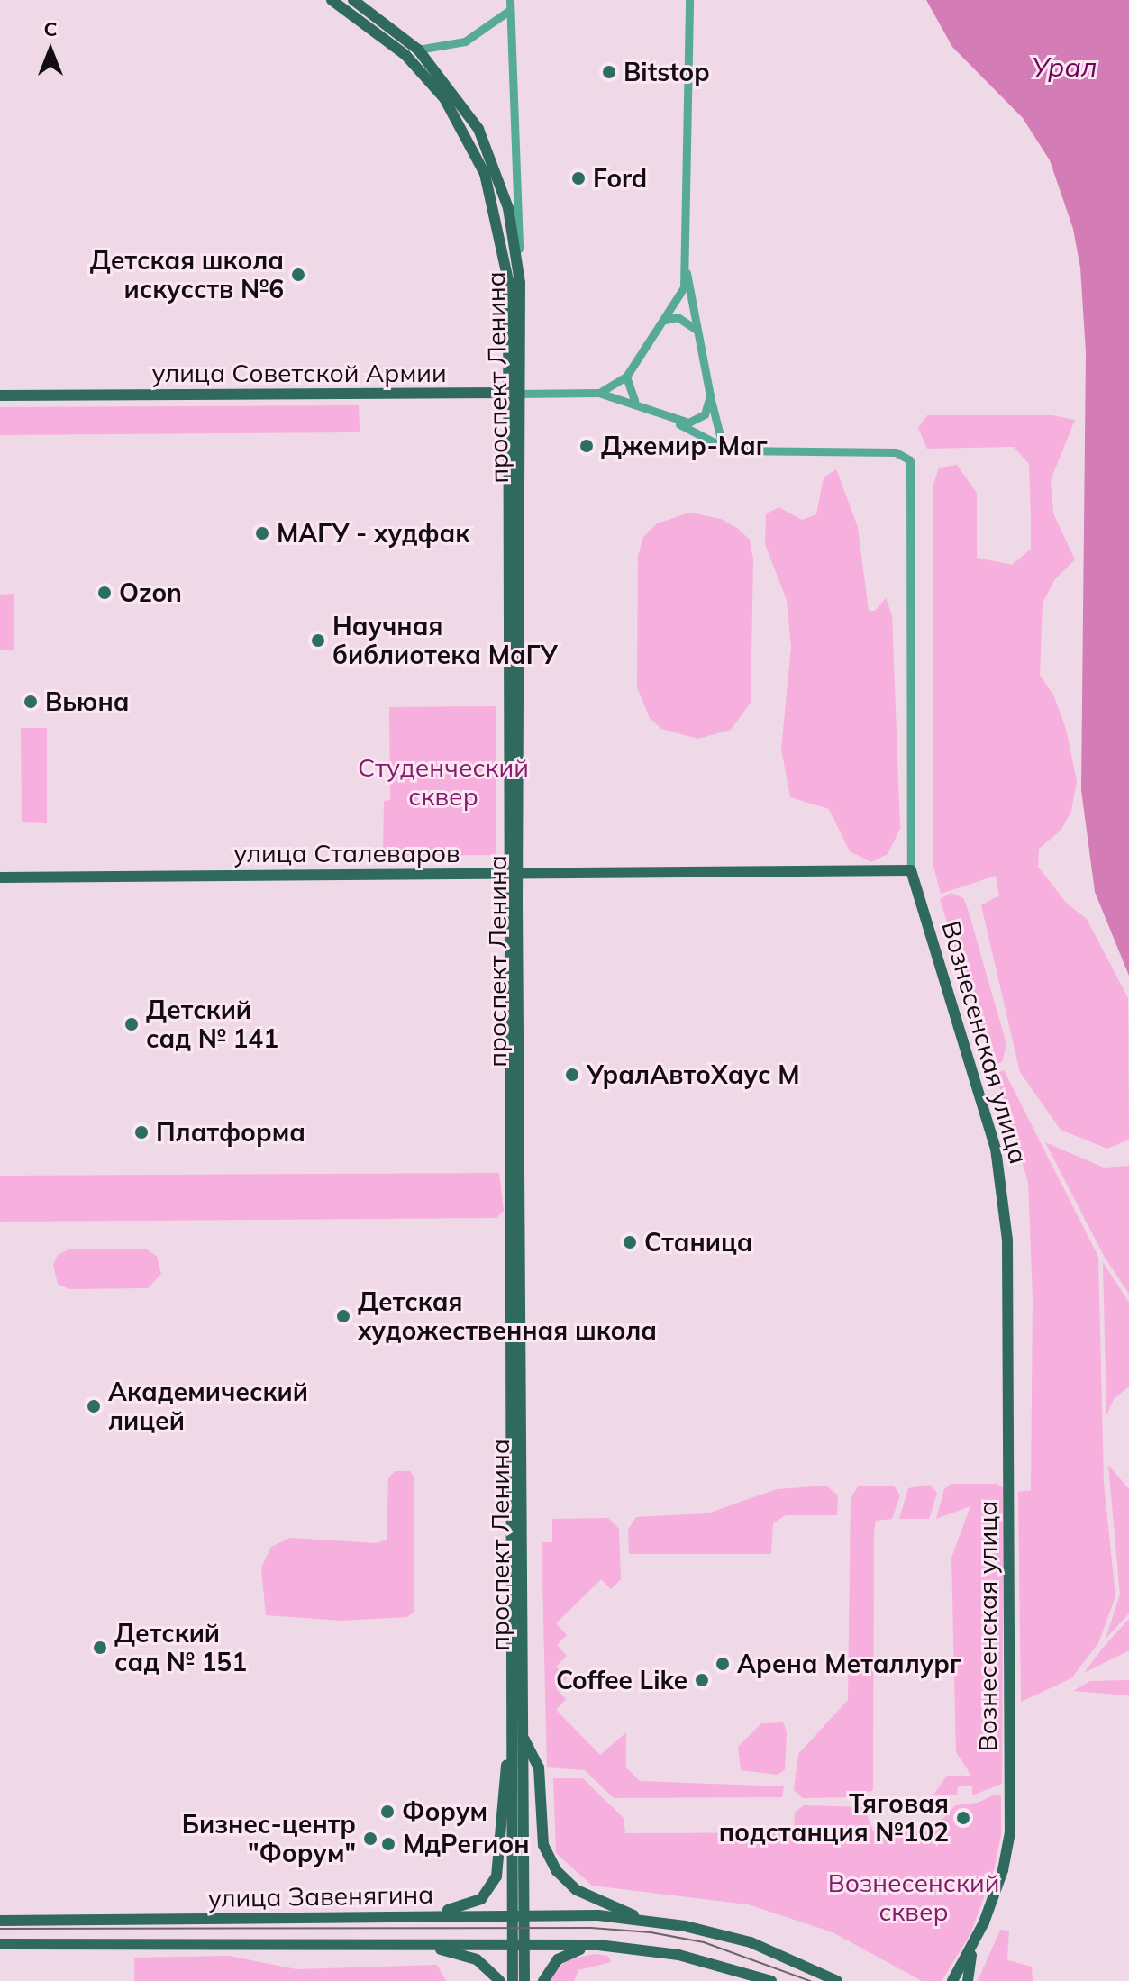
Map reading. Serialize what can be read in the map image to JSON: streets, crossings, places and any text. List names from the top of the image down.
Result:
{
  "streets": {
    "main road": [
      "улица Советской Армии",
      "проспект Ленина",
      "улица Сталеваров",
      "Вознесенская улица",
      "улица Завенягина"
    ]
  },
  "crossings": [
    ["улица Советской Армии", "проспект Ленина"],
    ["проспект Ленина", "улица Сталеваров"],
    ["проспект Ленина", "улица Завенягина"],
    ["улица Сталеваров", "Вознесенская улица"]
  ],
  "water": ["Урал"],
  "parks": ["Студенческий сквер", "Вознесенский cквер"],
  "places": [
    "Bitstop",
    "Ford",
    "Детская школа искусств №6",
    "Джемир-Маг",
    "МАГУ - худфак",
    "Ozon",
    "Научная библиотека МаГУ",
    "Вьюна",
    "Детский сад № 141",
    "УралАвтоХаус М",
    "Платформа",
    "Станица",
    "Детская художественная школа",
    "Академический лицей",
    "Детский сад № 151",
    "Арена Металлург",
    "Coffee Like",
    "Форум",
    "Тяговая подстанция №102",
    "Бизнес-центр \"Форум\"",
    "МдРегион"
  ],
  "north": "top"
}
